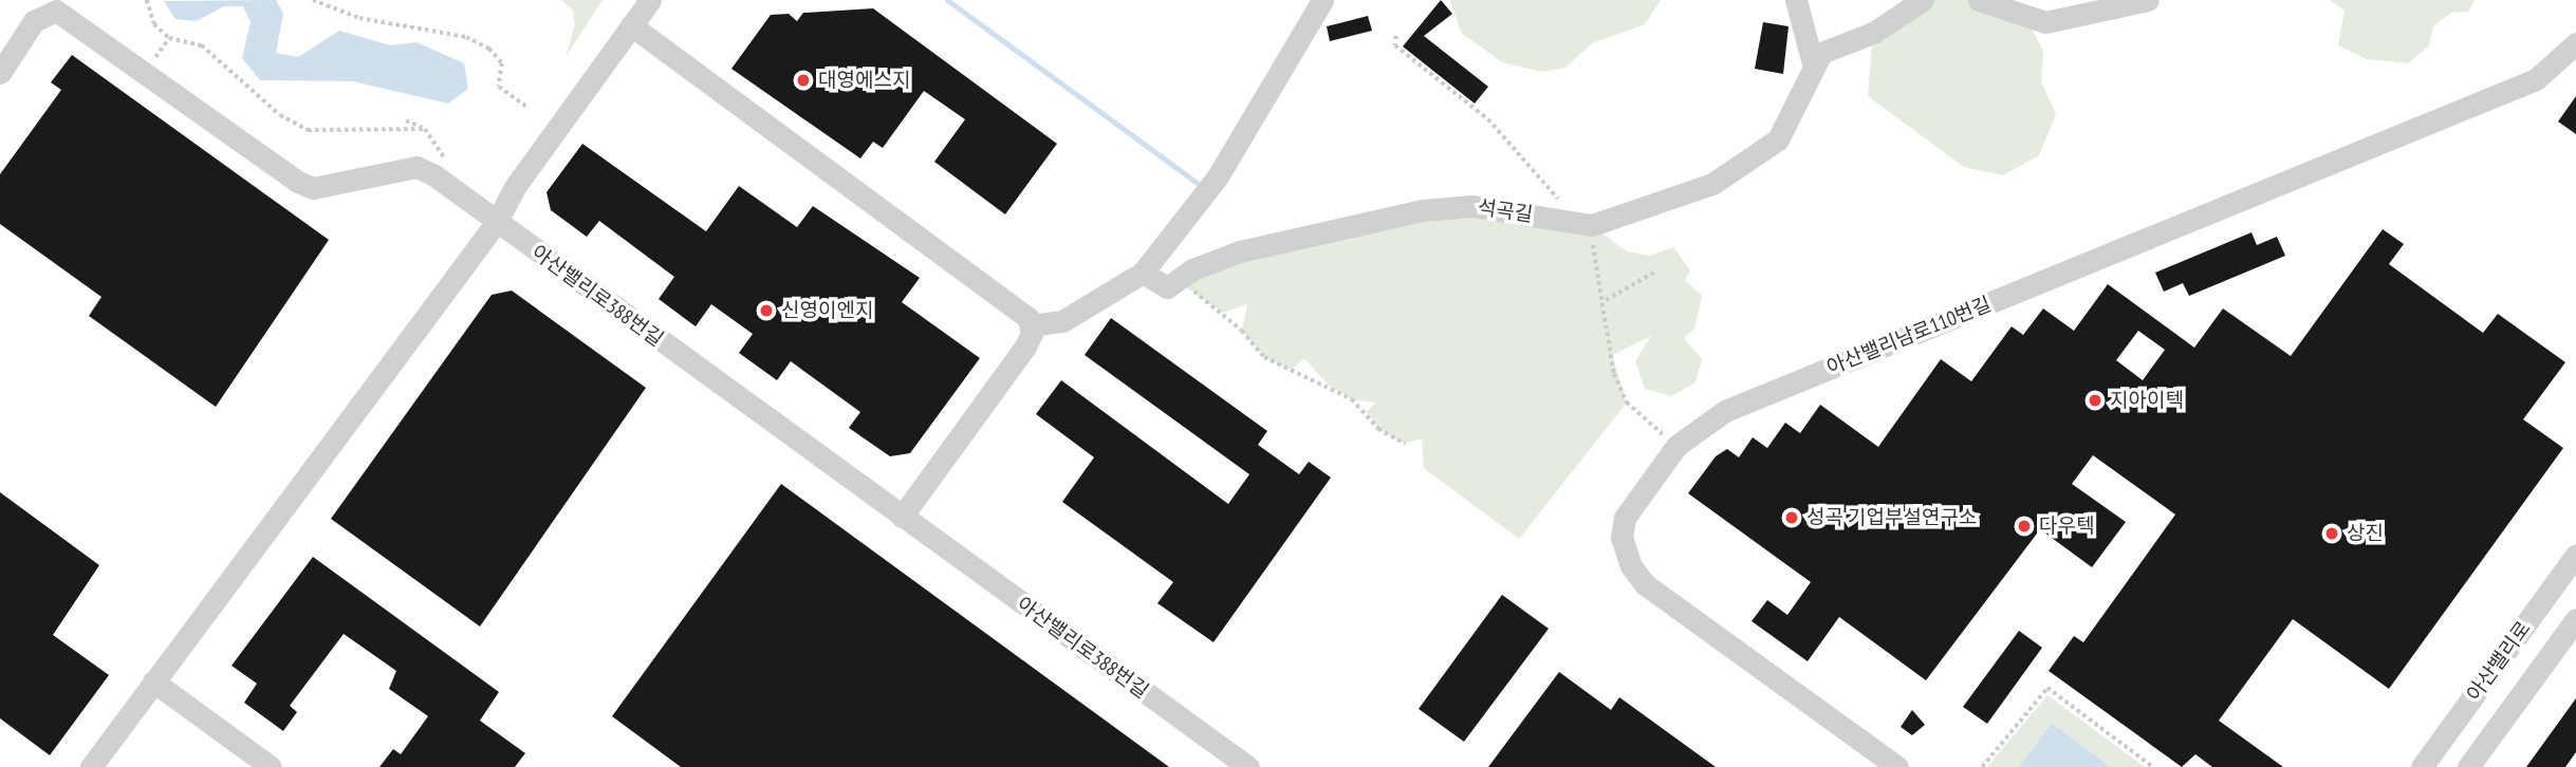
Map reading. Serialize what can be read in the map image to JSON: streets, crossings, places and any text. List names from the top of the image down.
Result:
{
  "streets": {
    "street": [
      "석곡길",
      "아산밸리로388번길",
      "아산밸리남로110번길",
      "아산밸리로"
    ]
  },
  "places": [
    "대영에스지",
    "신영이엔지",
    "지아이텍",
    "성곡 기업부설연구소",
    "다우텍",
    "상진"
  ]
}
